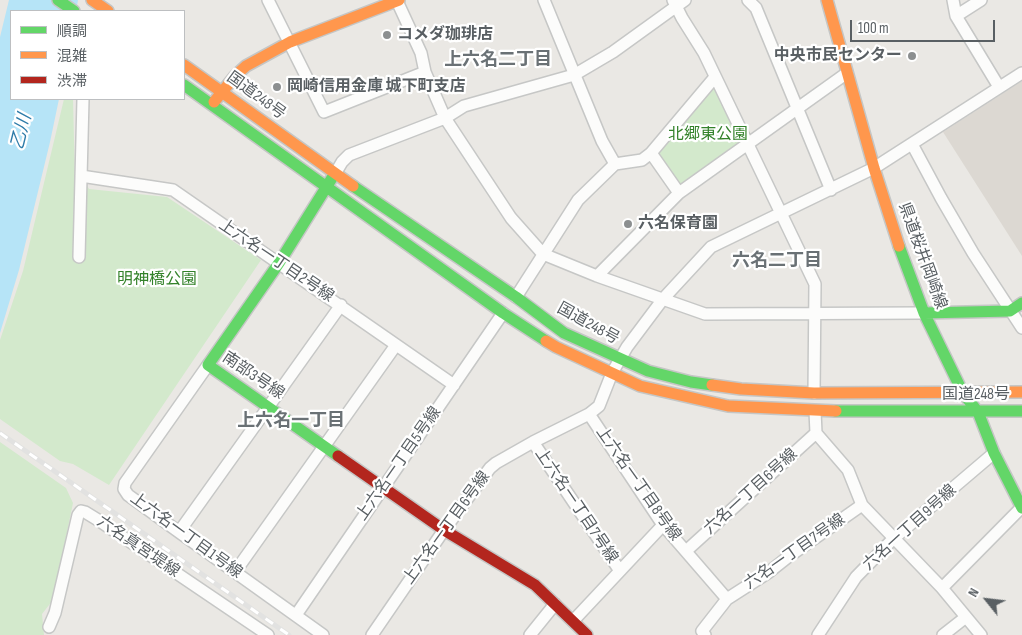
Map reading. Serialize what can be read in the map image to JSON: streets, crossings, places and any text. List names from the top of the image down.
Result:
{
  "streets": {
    "main road": ["国道248号", "県道桜井岡崎線", "南部3号線"],
    "street": [
      "上六名一丁目2号線",
      "上六名一丁目5号線",
      "上六名一丁目8号線",
      "六名一丁目6号線",
      "上六名一丁目7号線",
      "上六名一丁目6号線",
      "六名一丁目9号線",
      "上六名一丁目1号線",
      "六名真宮堤線",
      "六名一丁目7号線"
    ]
  },
  "crossings": [
    ["国道248号", "県道桜井岡崎線"],
    ["国道248号", "南部3号線"],
    ["国道248号", "上六名一丁目5号線"],
    ["国道248号", "上六名一丁目6号線"],
    ["県道桜井岡崎線", "上六名一丁目6号線"],
    ["県道桜井岡崎線", "六名一丁目9号線"],
    ["上六名一丁目2号線", "南部3号線"],
    ["上六名一丁目2号線", "上六名一丁目5号線"],
    ["南部3号線", "上六名一丁目5号線"],
    ["南部3号線", "上六名一丁目6号線"],
    ["南部3号線", "上六名一丁目1号線"],
    ["上六名一丁目5号線", "上六名一丁目1号線"],
    ["上六名一丁目8号線", "六名一丁目6号線"],
    ["上六名一丁目8号線", "上六名一丁目6号線"],
    ["上六名一丁目8号線", "六名一丁目7号線"],
    ["上六名一丁目7号線", "上六名一丁目6号線"]
  ],
  "districts": ["上六名二丁目", "六名二丁目", "上六名一丁目"],
  "water": ["乙川"],
  "parks": ["北郷東公園", "明神橋公園"],
  "places": [
    "コメダ珈琲店",
    "中央市民センター",
    "岡崎信用金庫 城下町支店",
    "六名保育園"
  ],
  "legend": ["順調", "混雑", "渋滞"],
  "scale_bar": "100 m",
  "north": "top left"
}
